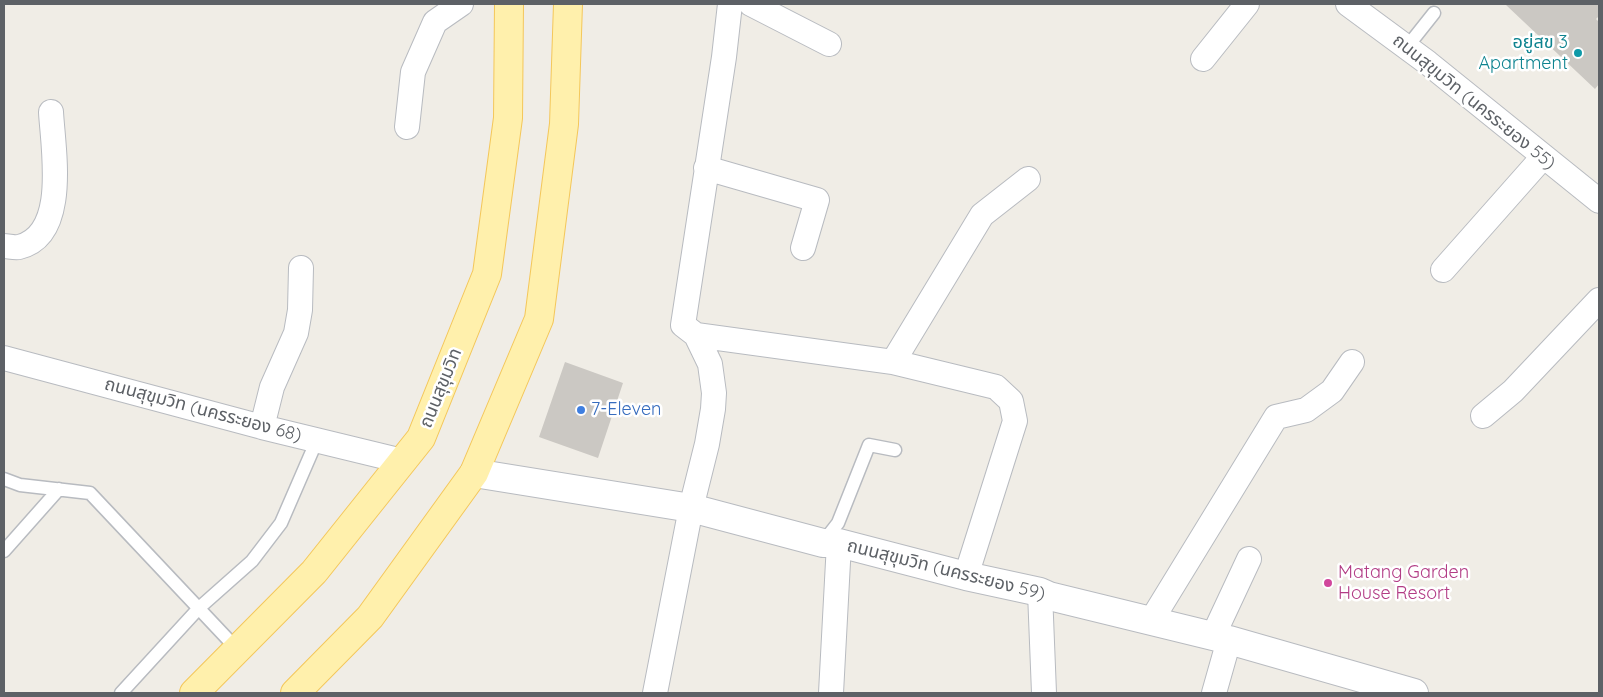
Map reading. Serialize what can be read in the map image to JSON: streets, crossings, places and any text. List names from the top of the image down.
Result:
{
  "streets": {
    "main road": ["ถนนสุขุมวิท"],
    "street": ["ถนนสุขุมวิท (นครระยอง 55)", "ถนนสุขุมวิท (นครระยอง 68)", "ถนนสุขุมวิท (นครระยอง 59)"]
  },
  "crossings": [
    ["ถนนสุขุมวิท", "ถนนสุขุมวิท (นครระยอง 68)"]
  ],
  "places": ["อยู่สข 3 Apartment", "7-Eleven", "Matang Garden House Resort"]
}
